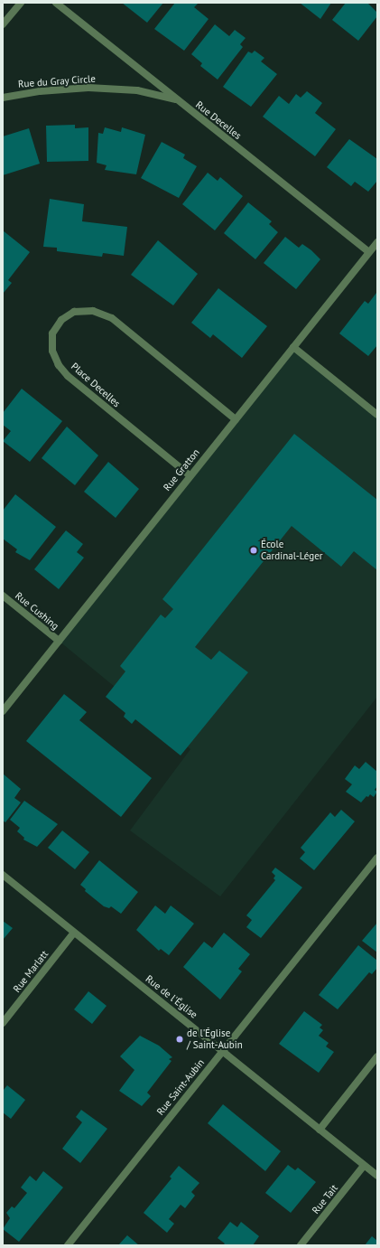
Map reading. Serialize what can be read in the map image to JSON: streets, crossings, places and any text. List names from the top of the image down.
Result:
{
  "streets": {
    "street": [
      "Rue du Gray Circle",
      "Rue Decelles",
      "Place Decelles",
      "Rue Gratton",
      "Rue Cushing",
      "Rue Marlatt",
      "Rue de l'Église",
      "Rue Saint-Aubin",
      "Rue Tait"
    ]
  },
  "crossings": [
    ["Rue du Gray Circle", "Rue Decelles"],
    ["Rue Decelles", "Rue Gratton"],
    ["Place Decelles", "Rue Gratton"],
    ["Rue Gratton", "Rue Cushing"],
    ["Rue Marlatt", "Rue de l'Église"],
    ["Rue de l'Église", "Rue Saint-Aubin"],
    ["Rue de l'Église", "Rue Tait"]
  ],
  "places": ["École Cardinal-Léger", "de l'Église / Saint-Aubin"]
}
